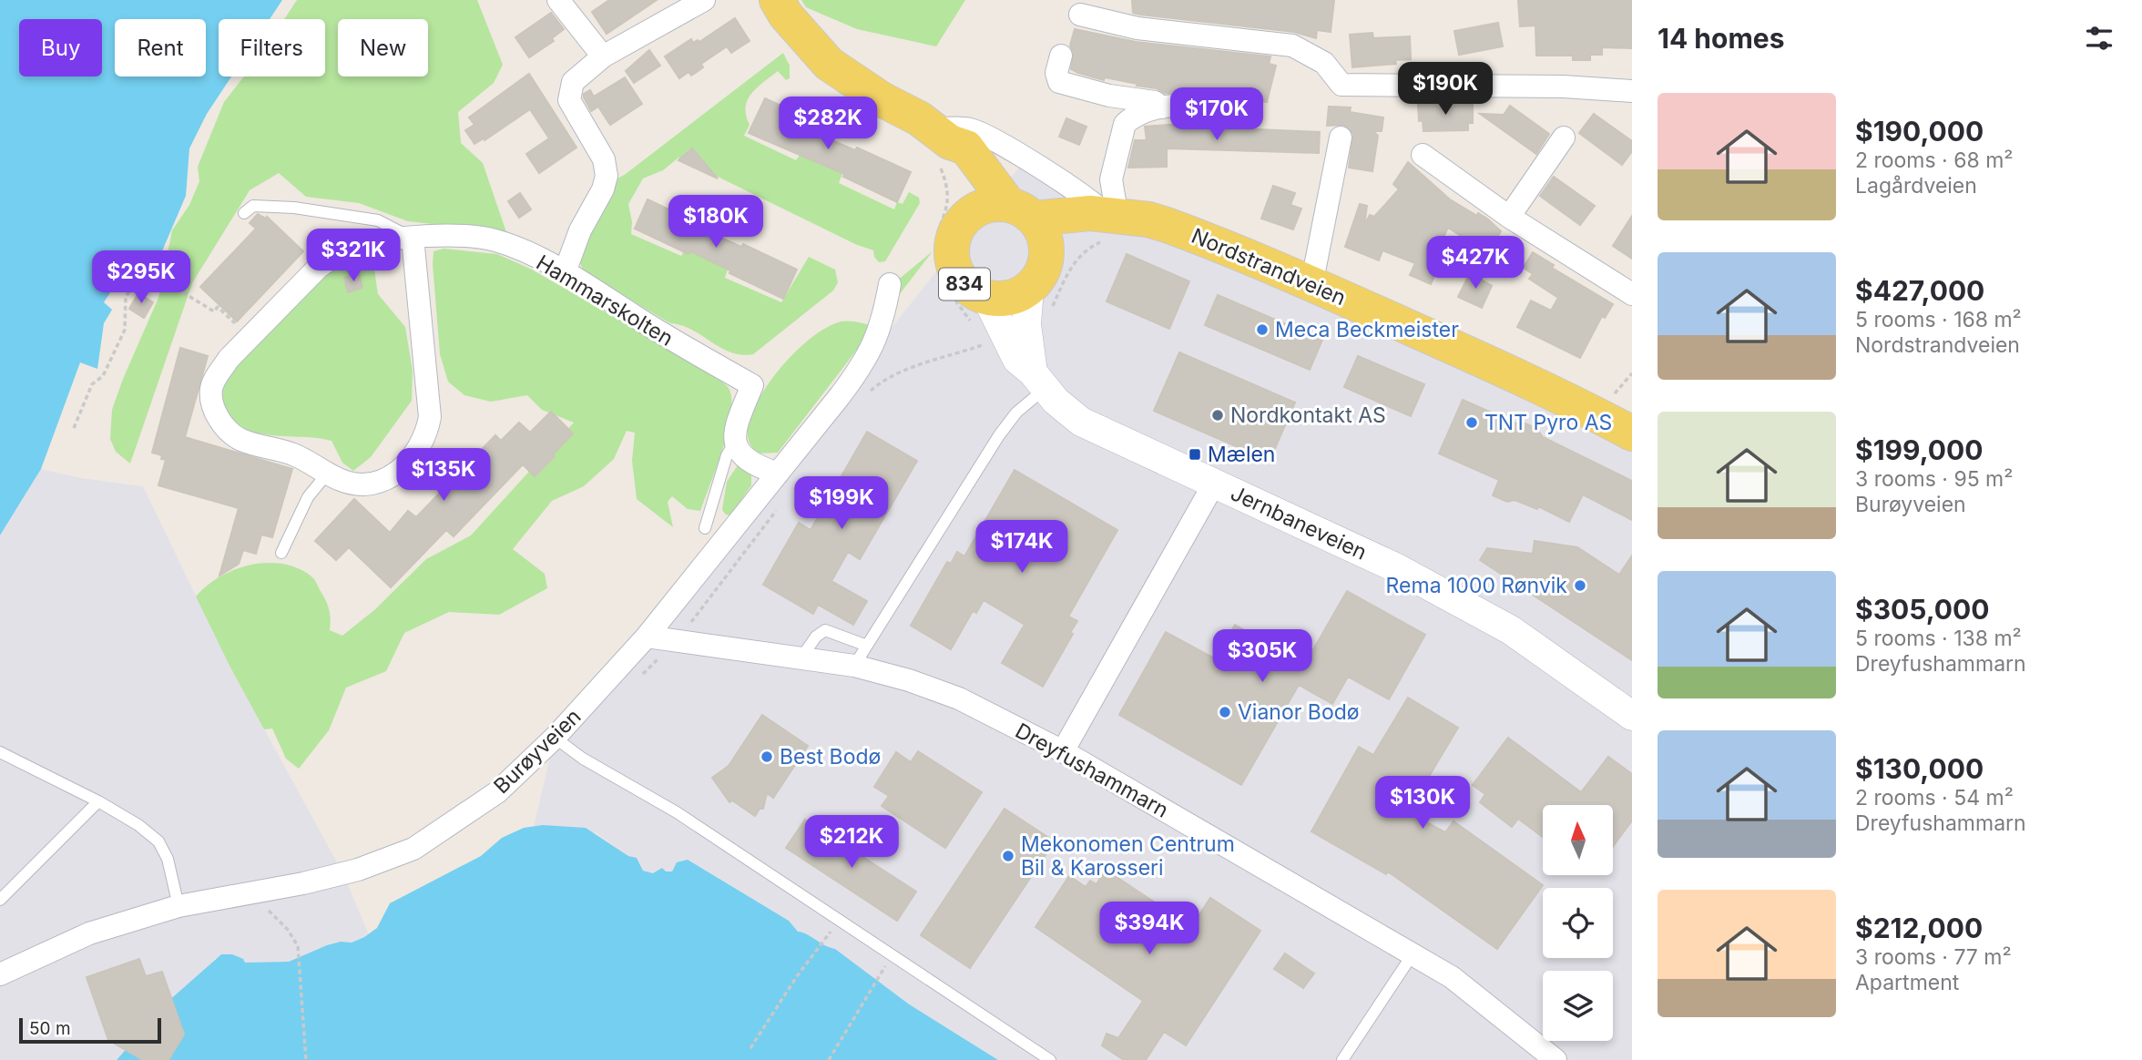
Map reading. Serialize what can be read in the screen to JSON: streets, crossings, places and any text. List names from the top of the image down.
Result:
{
  "streets": {
    "main road": ["Nordstrandveien", "834"],
    "street": [
      "Hammarskolten",
      "Jernbaneveien",
      "Burøyveien",
      "Dreyfushammarn"
    ]
  },
  "crossings": [
    ["Burøyveien", "Dreyfushammarn"]
  ],
  "places": {
    "other": [
      "Meca Beckmeister",
      "Nordkontakt AS",
      "TNT Pyro AS",
      "Rema 1000 Rønvik",
      "Vianor Bodø",
      "Best Bodø",
      "Mekonomen Centrum Bil & Karosseri"
    ],
    "transit": ["Mælen"]
  },
  "scale_bar": "50 m",
  "north": "top",
  "page": {
    "heading": "14 homes",
    "chip": [
      "Buy",
      "Rent",
      "Filters",
      "New"
    ],
    "price": [
      "$190K",
      "$170K",
      "$282K",
      "$180K",
      "$321K",
      "$427K",
      "$295K",
      "$135K",
      "$199K",
      "$174K",
      "$305K",
      "$130K",
      "$212K",
      "$394K"
    ],
    "list": [
      {
        "name": "$190,000",
        "note": "2 rooms · 68 m² · Lagårdveien"
      },
      {
        "name": "$427,000",
        "note": "5 rooms · 168 m² · Nordstrandveien"
      },
      {
        "name": "$199,000",
        "note": "3 rooms · 95 m² · Burøyveien"
      },
      {
        "name": "$305,000",
        "note": "5 rooms · 138 m² · Dreyfushammarn"
      },
      {
        "name": "$130,000",
        "note": "2 rooms · 54 m² · Dreyfushammarn"
      },
      {
        "name": "$212,000",
        "note": "3 rooms · 77 m² · Apartment"
      }
    ],
    "scale": "50 m"
  }
}
